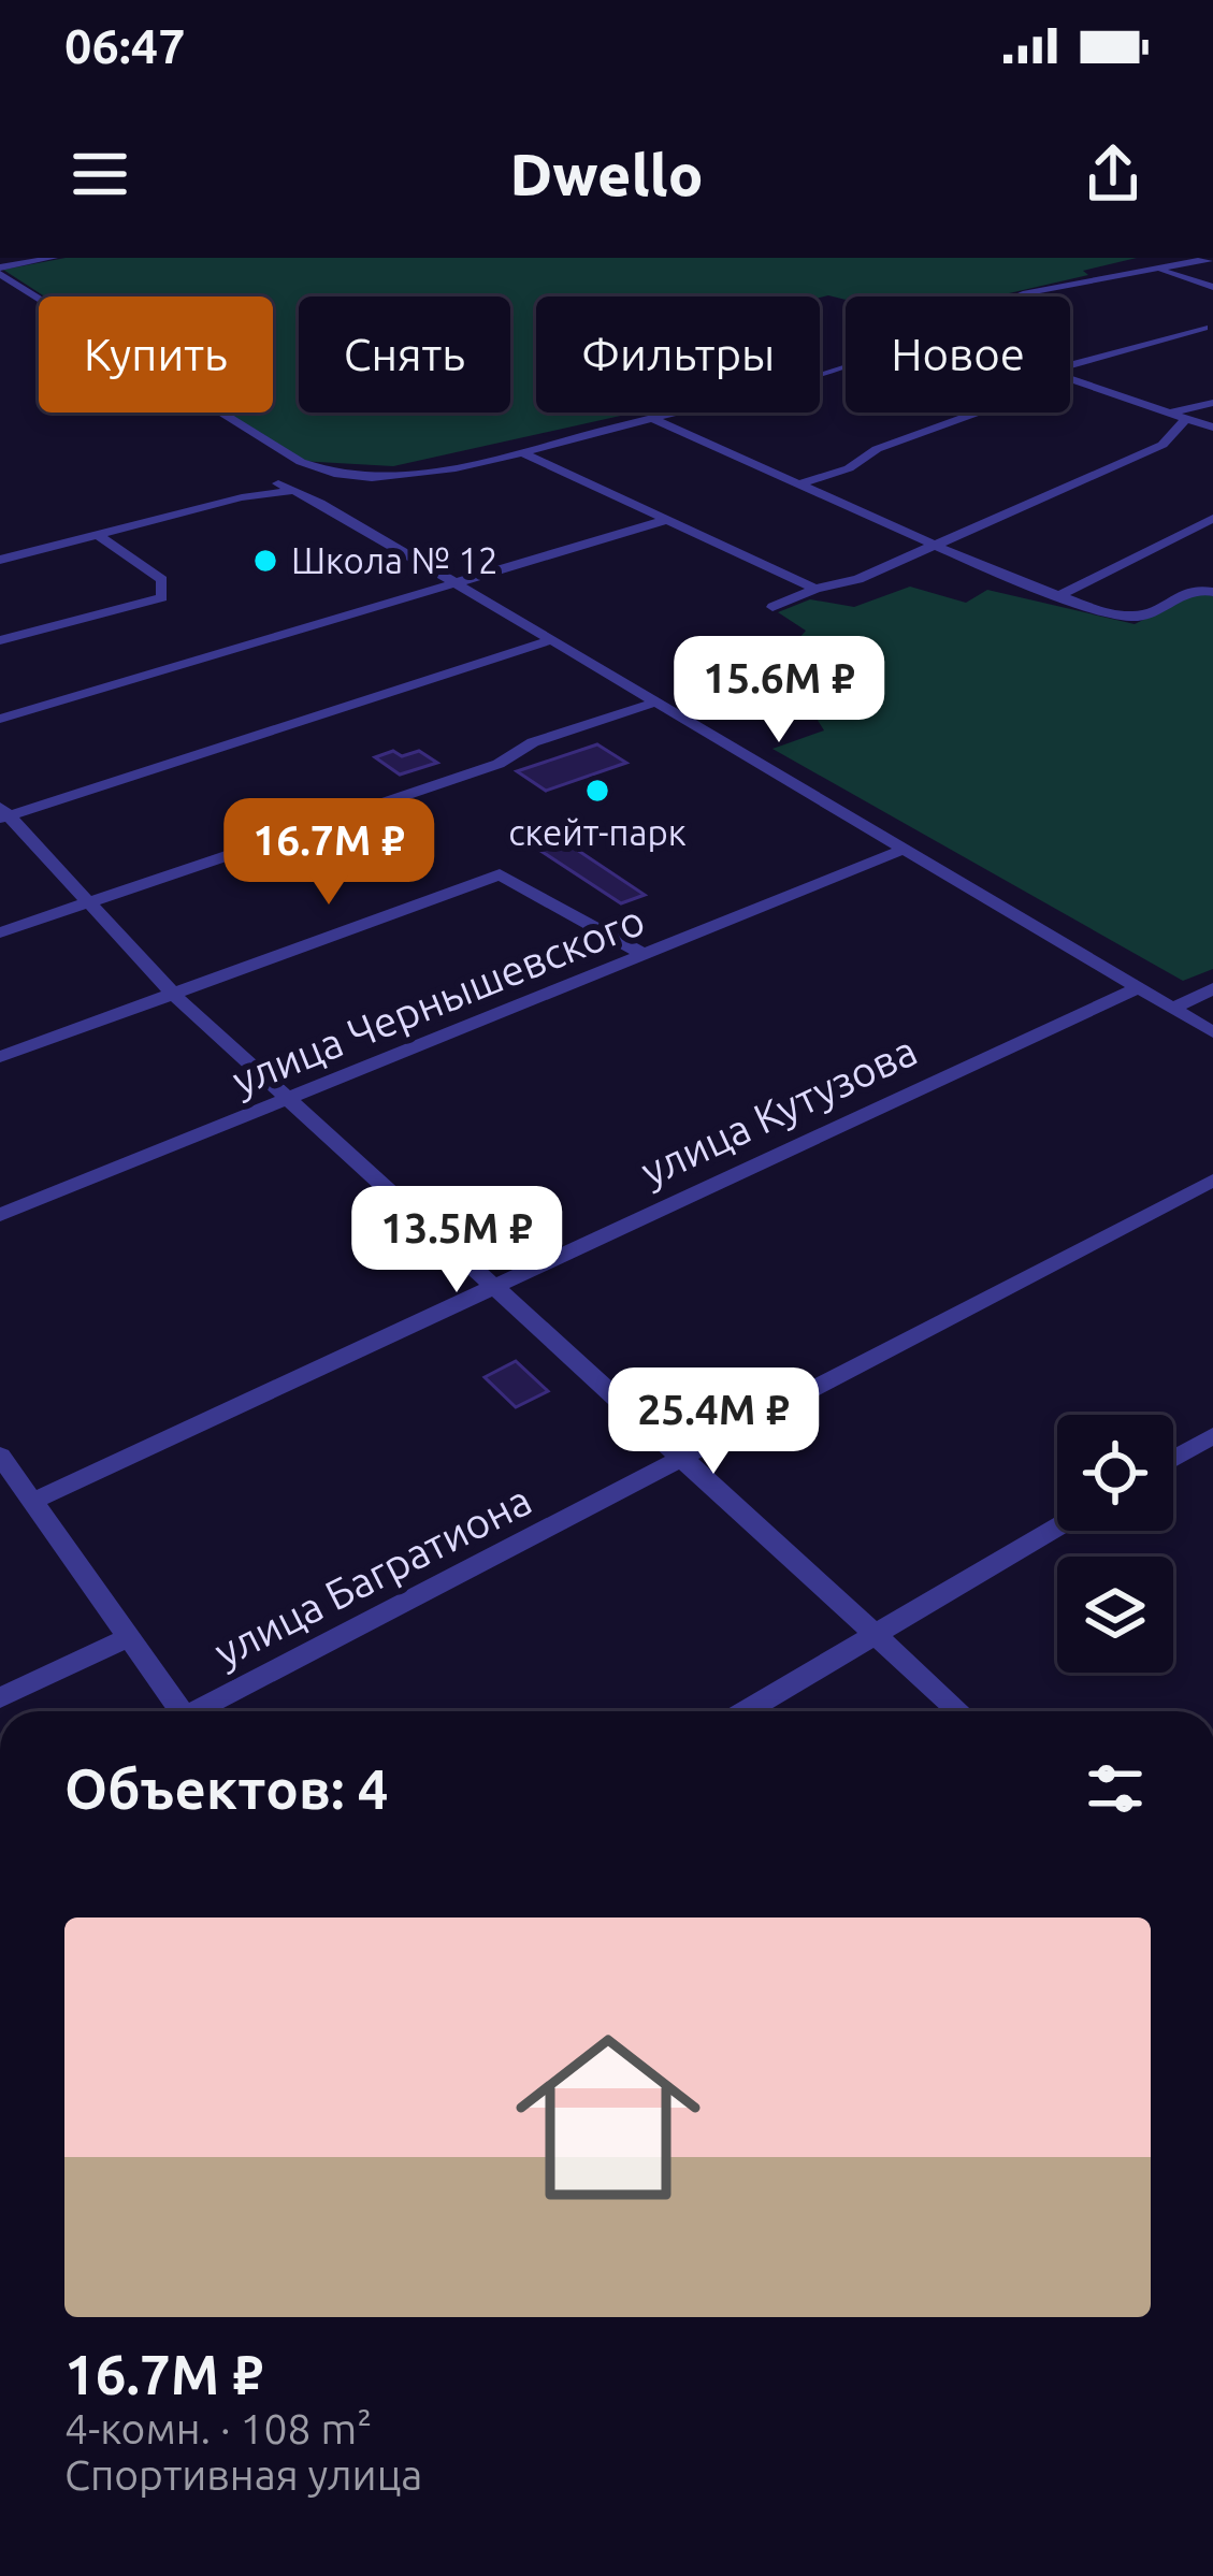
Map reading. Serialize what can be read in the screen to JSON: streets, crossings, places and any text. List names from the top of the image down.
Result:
{
  "streets": {
    "street": ["улица Чернышевского", "улица Кутузова", "улица Багратиона"]
  },
  "places": ["Школа № 12", "скейт-парк"],
  "page": {
    "status": "06:47",
    "header": "Dwello",
    "chip": [
      "Купить",
      "Снять",
      "Фильтры",
      "Новое"
    ],
    "price": [
      "15.6M ₽",
      "16.7M ₽",
      "13.5M ₽",
      "25.4M ₽"
    ],
    "heading": "Объектов: 4",
    "list": [
      {
        "name": "16.7M ₽",
        "note": "4-комн. · 108 m² · Спортивная улица"
      }
    ]
  }
}
